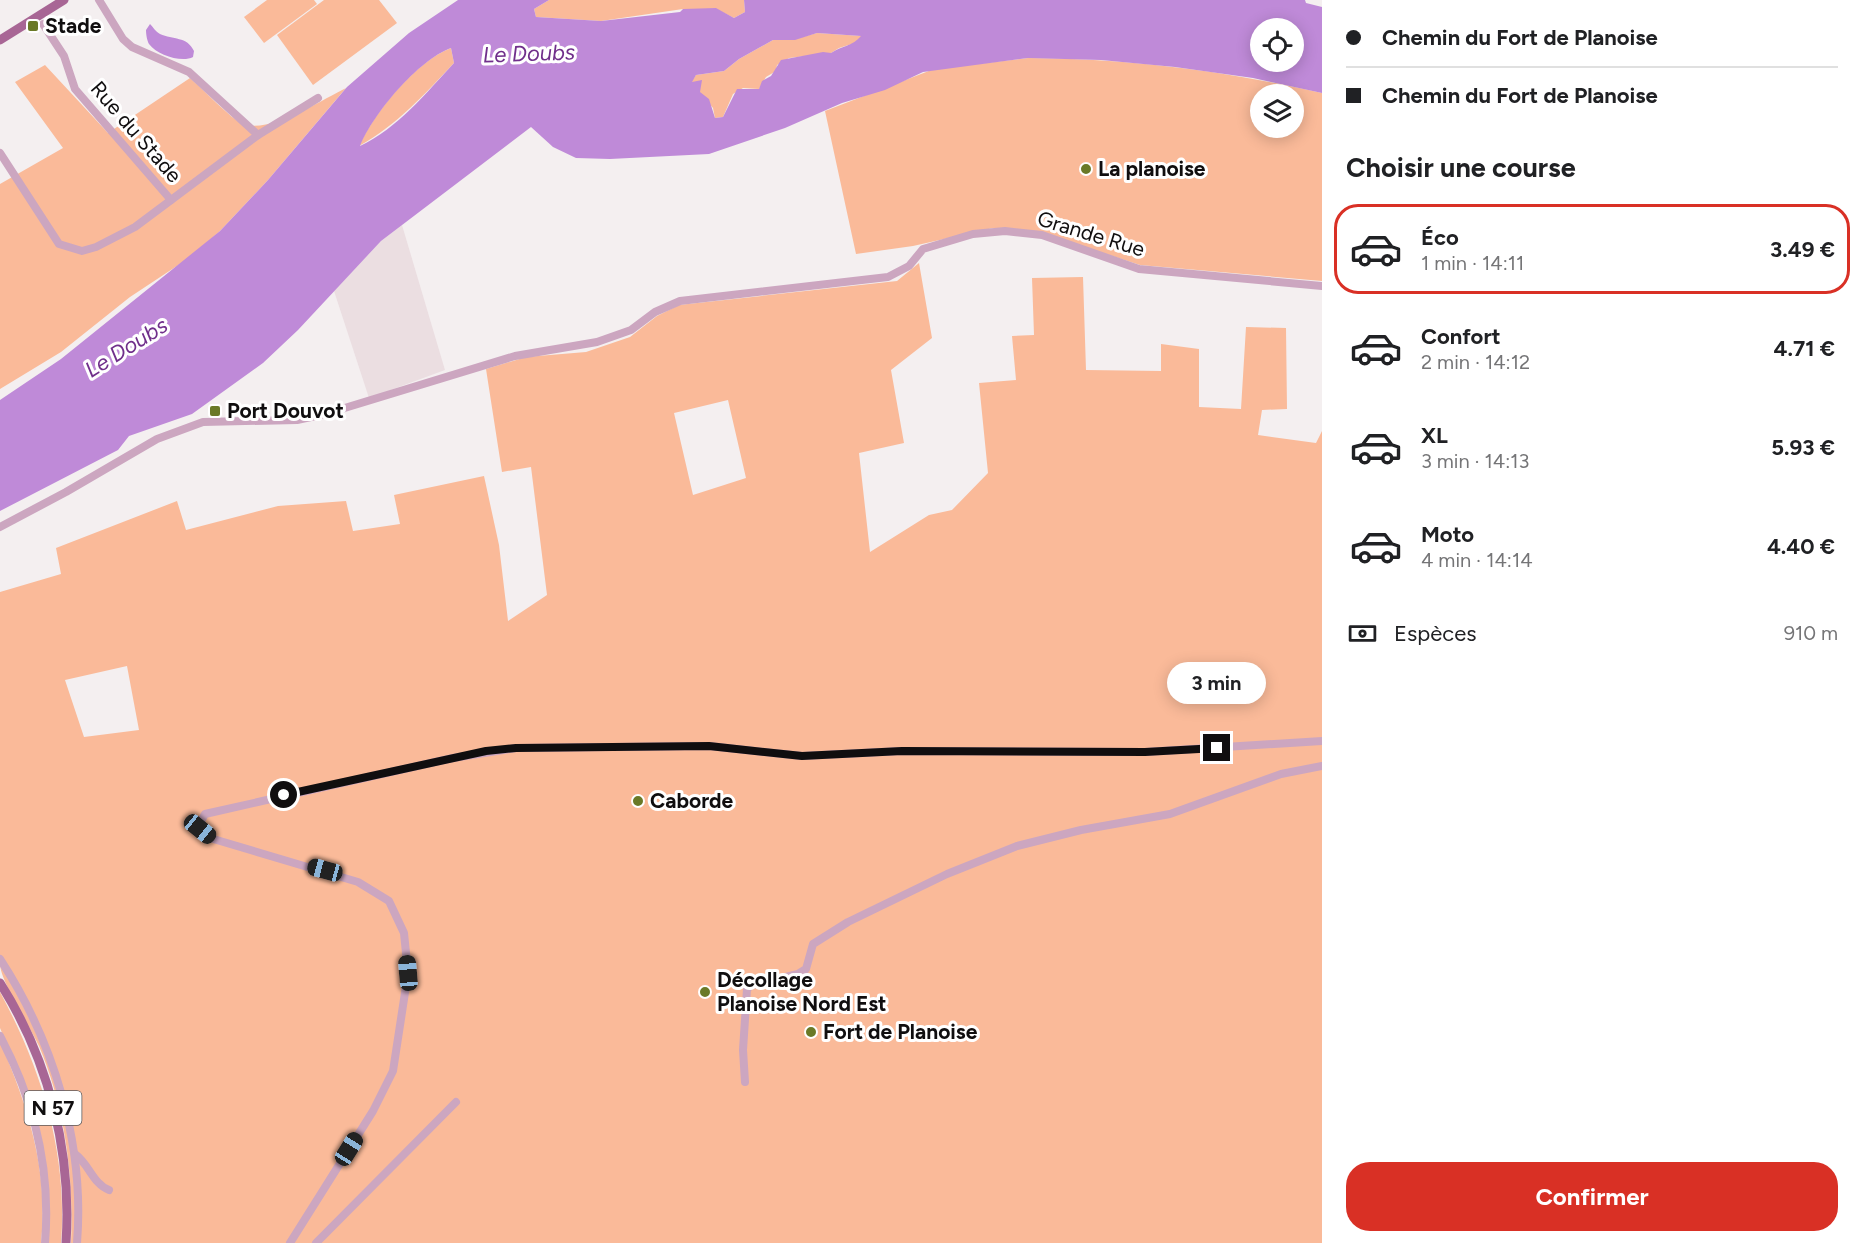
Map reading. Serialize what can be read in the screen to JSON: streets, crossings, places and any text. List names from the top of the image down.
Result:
{
  "streets": {
    "main road": ["N 57"],
    "street": ["Rue du Stade", "Grande Rue"]
  },
  "water": ["Le Doubs"],
  "places": {
    "transit": ["Stade", "Port Douvot"],
    "other": [
      "La planoise",
      "Caborde",
      "Décollage Planoise Nord Est",
      "Fort de Planoise"
    ]
  },
  "page": {
    "banner": ["Chemin du Fort de Planoise", "Chemin du Fort de Planoise"],
    "heading": "Choisir une course",
    "list": [
      {
        "name": "Éco",
        "note": "1 min · 14:11",
        "value": "3.49 €"
      },
      {
        "name": "Confort",
        "note": "2 min · 14:12",
        "value": "4.71 €"
      },
      {
        "name": "XL",
        "note": "3 min · 14:13",
        "value": "5.93 €"
      },
      {
        "name": "Moto",
        "note": "4 min · 14:14",
        "value": "4.40 €"
      }
    ],
    "pay": ["Espèces", "910 m"],
    "bubble": "3 min",
    "buttons": "Confirmer"
  }
}
